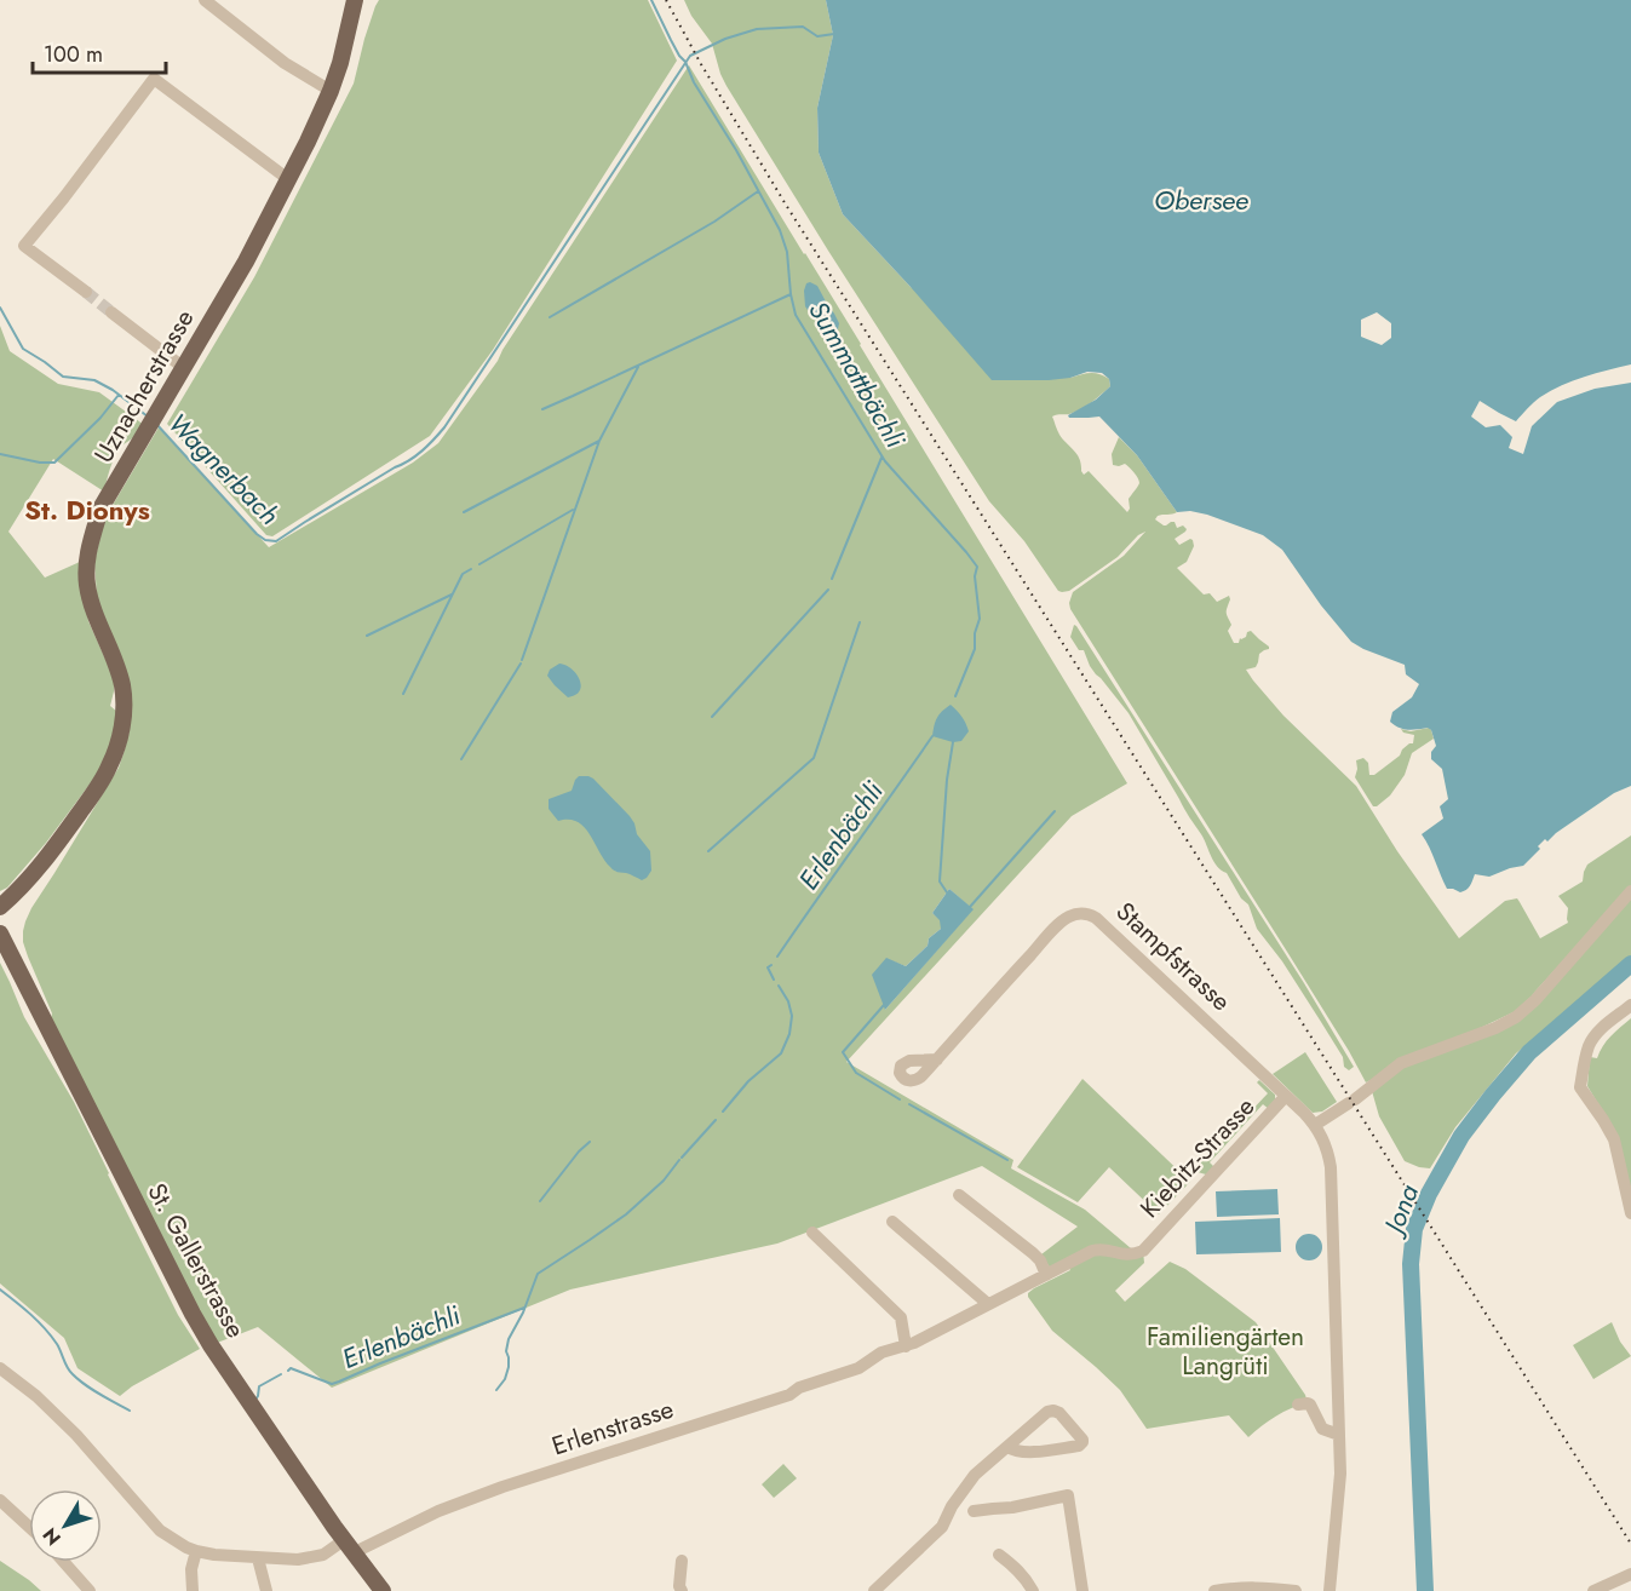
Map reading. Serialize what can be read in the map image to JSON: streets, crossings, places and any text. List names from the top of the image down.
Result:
{
  "streets": {
    "main road": ["Uznacherstrasse", "St. Gallerstrasse"],
    "street": ["Stampfstrasse", "Kiebitz-Strasse", "Erlenstrasse"]
  },
  "crossings": [
    ["Stampfstrasse", "Kiebitz-Strasse"],
    ["Kiebitz-Strasse", "Erlenstrasse"],
    ["St. Gallerstrasse", "Erlenstrasse"]
  ],
  "districts": ["St. Dionys"],
  "water": [
    "Obersee",
    "Summattbächli",
    "Wagnerbach",
    "Erlenbächli",
    "Jona"
  ],
  "parks": ["Familiengärten Langrüti"],
  "scale_bar": "100 m",
  "north": "bottom left"
}
